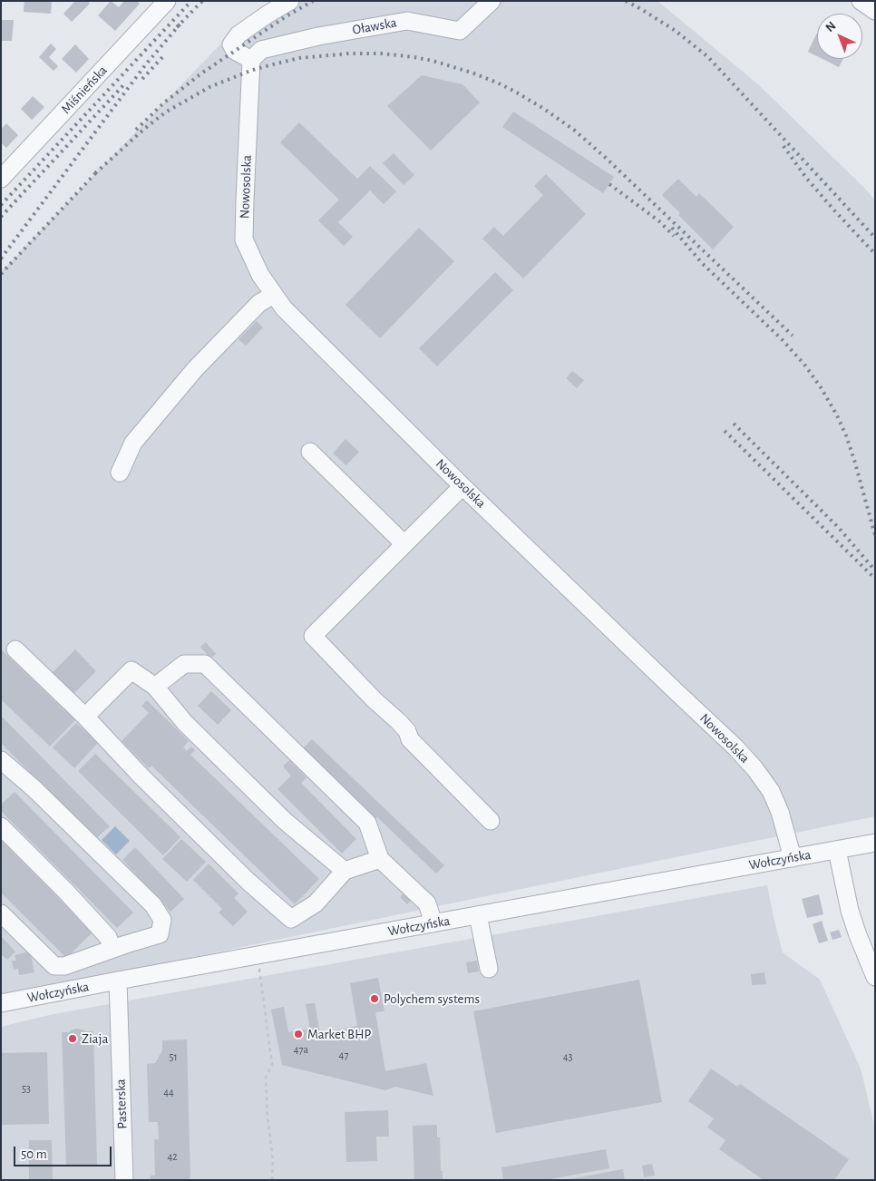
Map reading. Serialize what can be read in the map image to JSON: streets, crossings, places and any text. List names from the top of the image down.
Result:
{
  "streets": {
    "street": [
      "Oławska",
      "Miśnieńska",
      "Nowosolska",
      "Wołczyńska",
      "Pasterska"
    ]
  },
  "crossings": [
    ["Oławska", "Nowosolska"],
    ["Nowosolska", "Wołczyńska"],
    ["Wołczyńska", "Pasterska"]
  ],
  "places": ["Polychem systems", "Market BHP", "Ziaja"],
  "house_numbers": [
    "47a",
    "47",
    "51",
    "43",
    "53",
    "44",
    "42"
  ],
  "scale_bar": "50 m",
  "north": "top left"
}
